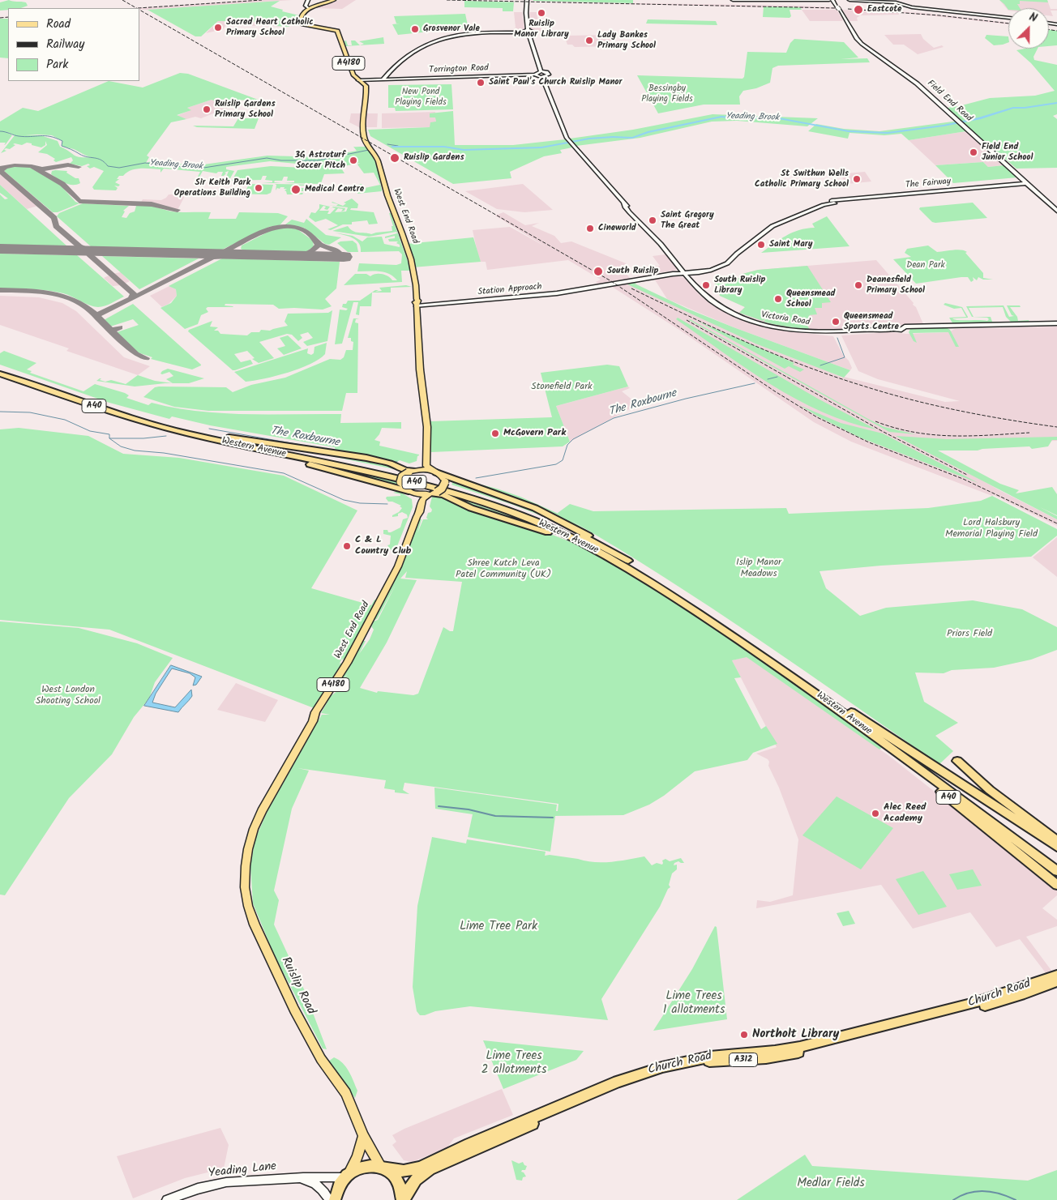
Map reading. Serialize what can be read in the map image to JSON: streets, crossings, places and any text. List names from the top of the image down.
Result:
{
  "streets": {
    "highway": [
      "A40",
      "Western Avenue",
      "Church Road",
      "A312"
    ],
    "main road": ["A4180", "West End Road", "Ruislip Road"],
    "street": [
      "Torrington Road",
      "Field End Road",
      "The Fairway",
      "Station Approach",
      "Victoria Road",
      "Yeading Lane"
    ]
  },
  "crossings": [
    ["A4180", "Ruislip Road"],
    ["A4180", "Church Road"],
    ["A4180", "A312"],
    ["Torrington Road", "West End Road"],
    ["Field End Road", "The Fairway"],
    ["West End Road", "Station Approach"],
    ["West End Road", "Ruislip Road"],
    ["Station Approach", "Victoria Road"],
    ["A40", "Western Avenue"],
    ["Church Road", "A312"],
    ["A312", "Yeading Lane"]
  ],
  "water": ["Yeading Brook", "The Roxbourne"],
  "parks": [
    "Bessingby Playing Fields",
    "New Pond Playing Fields",
    "Dean Park",
    "Stonefield Park",
    "Lord Halsbury Memorial Playing Field",
    "Islip Manor Meadows",
    "Shree Kutch Leva Patel Community (UK)",
    "Priors Field",
    "West London Shooting School",
    "Lime Tree Park",
    "Lime Trees 1 allotments",
    "Lime Trees 2 allotments",
    "Medlar Fields"
  ],
  "places": [
    "Eastcote",
    "Ruislip Manor Library",
    "Sacred Heart Catholic Primary School",
    "Grosvenor Vale",
    "Lady Bankes Primary School",
    "Saint Paul's Church Ruislip Manor",
    "Ruislip Gardens Primary School",
    "Field End Junior School",
    "Ruislip Gardens",
    "3G Astroturf Soccer Pitch",
    "St Swithun Wells Catholic Primary School",
    "Sir Keith Park Operations Building",
    "Medical Centre",
    "Saint Gregory The Great",
    "Cineworld",
    "Saint Mary",
    "South Ruislip",
    "South Ruislip Library",
    "Deanesfield Primary School",
    "Queensmead School",
    "Queensmead Sports Centre",
    "McGovern Park",
    "C & L Country Club",
    "Alec Reed Academy",
    "Northolt Library"
  ],
  "legend": ["Road", "Railway", "Park"],
  "north": "top right"
}
